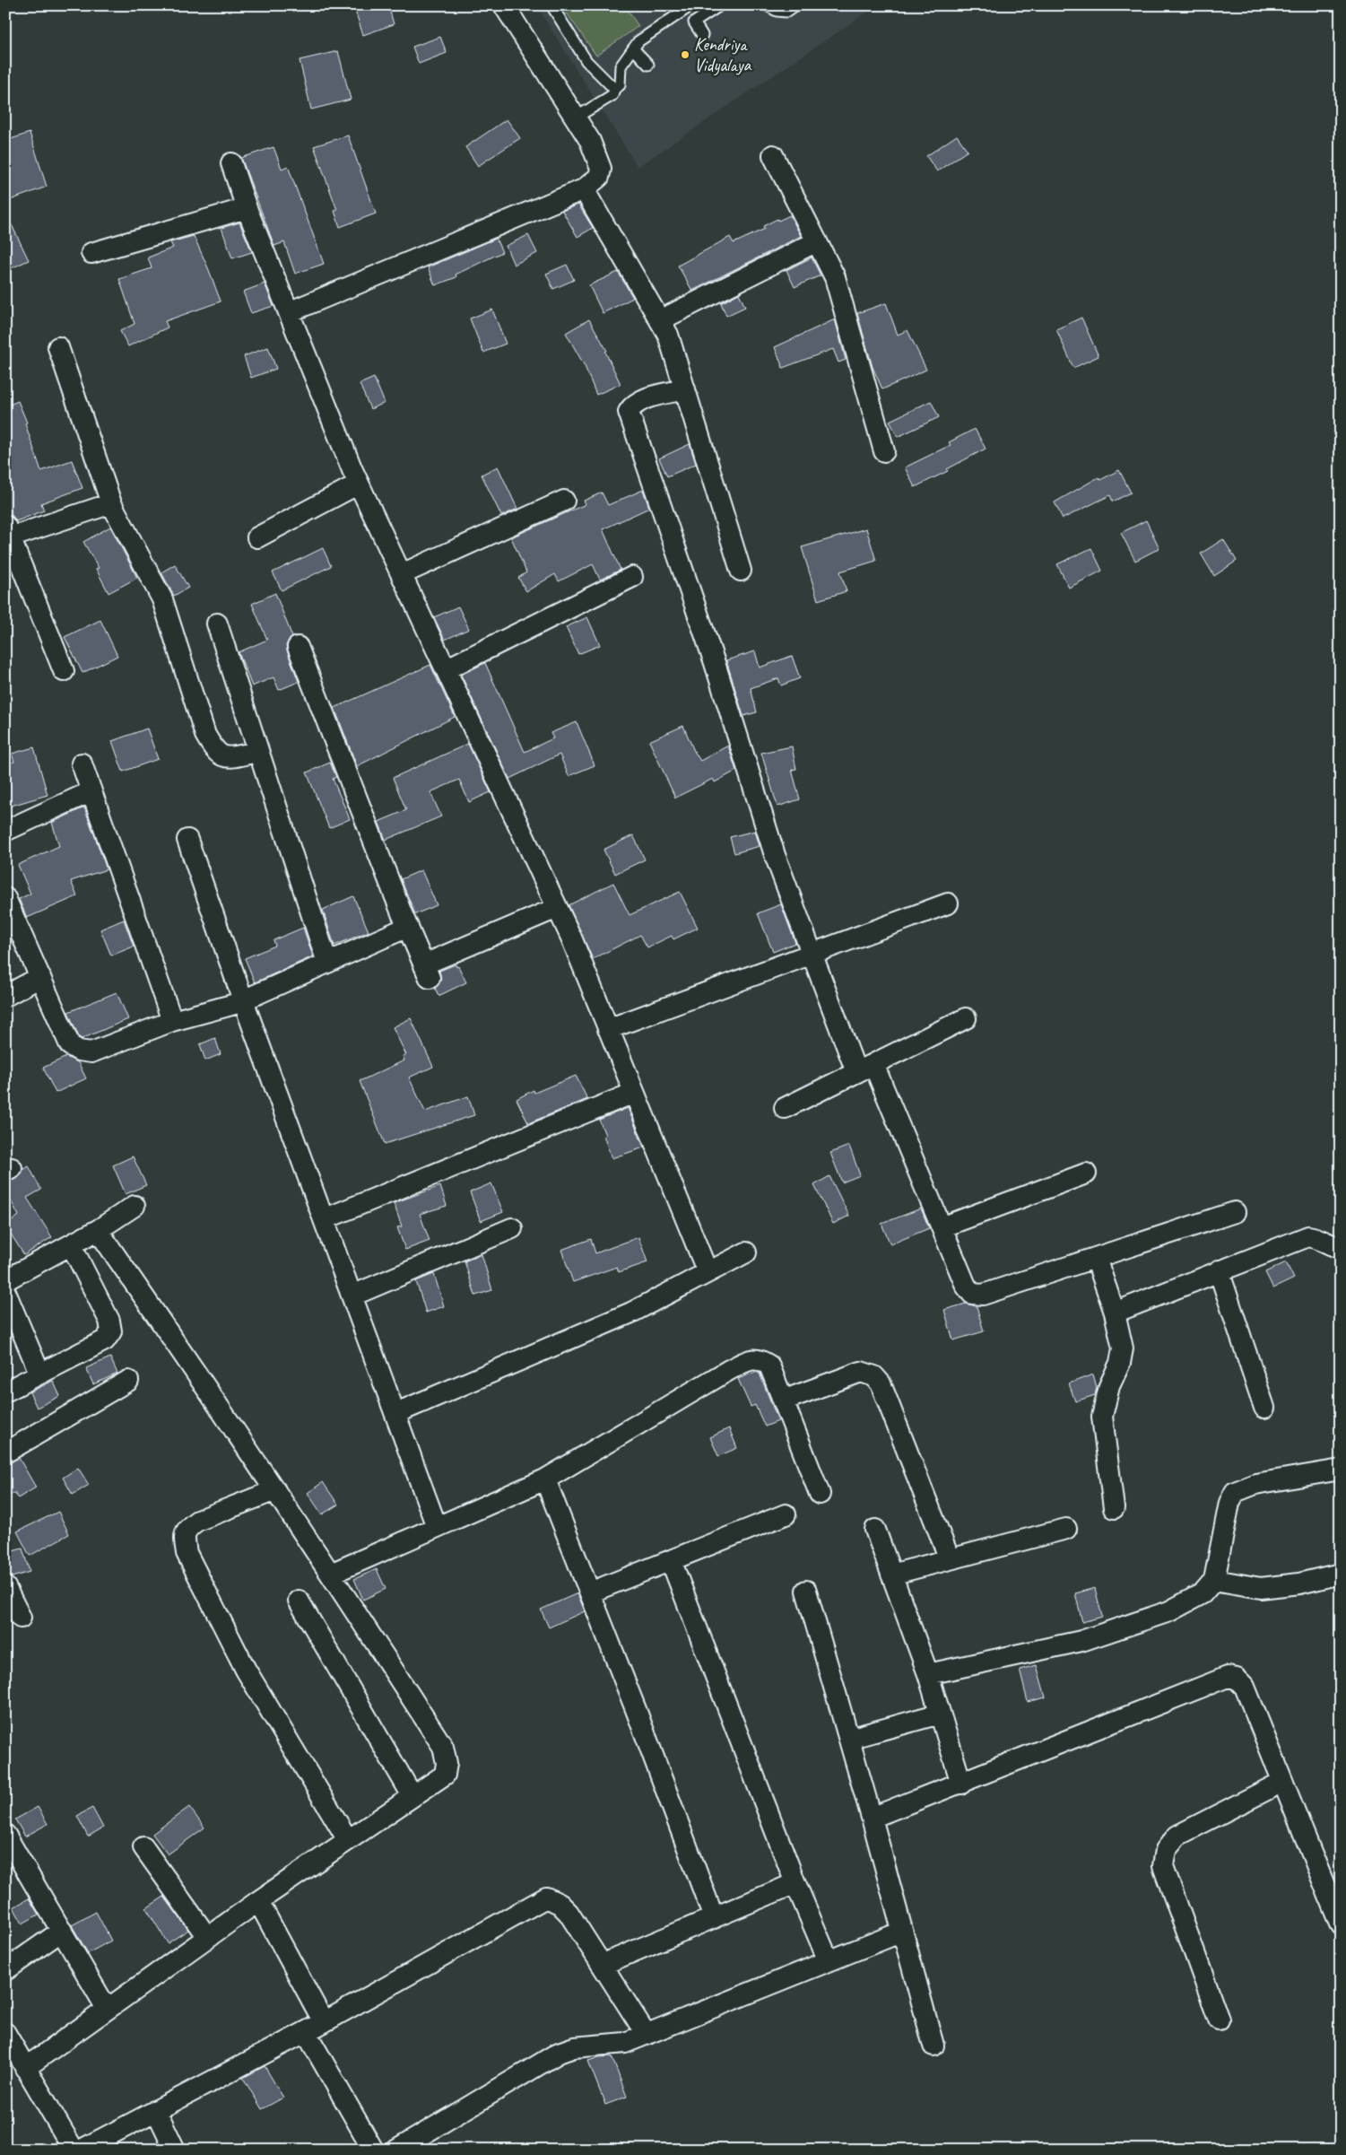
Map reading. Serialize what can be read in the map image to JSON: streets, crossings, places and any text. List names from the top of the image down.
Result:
{
  "places": ["Kendriya Vidyalaya"]
}
